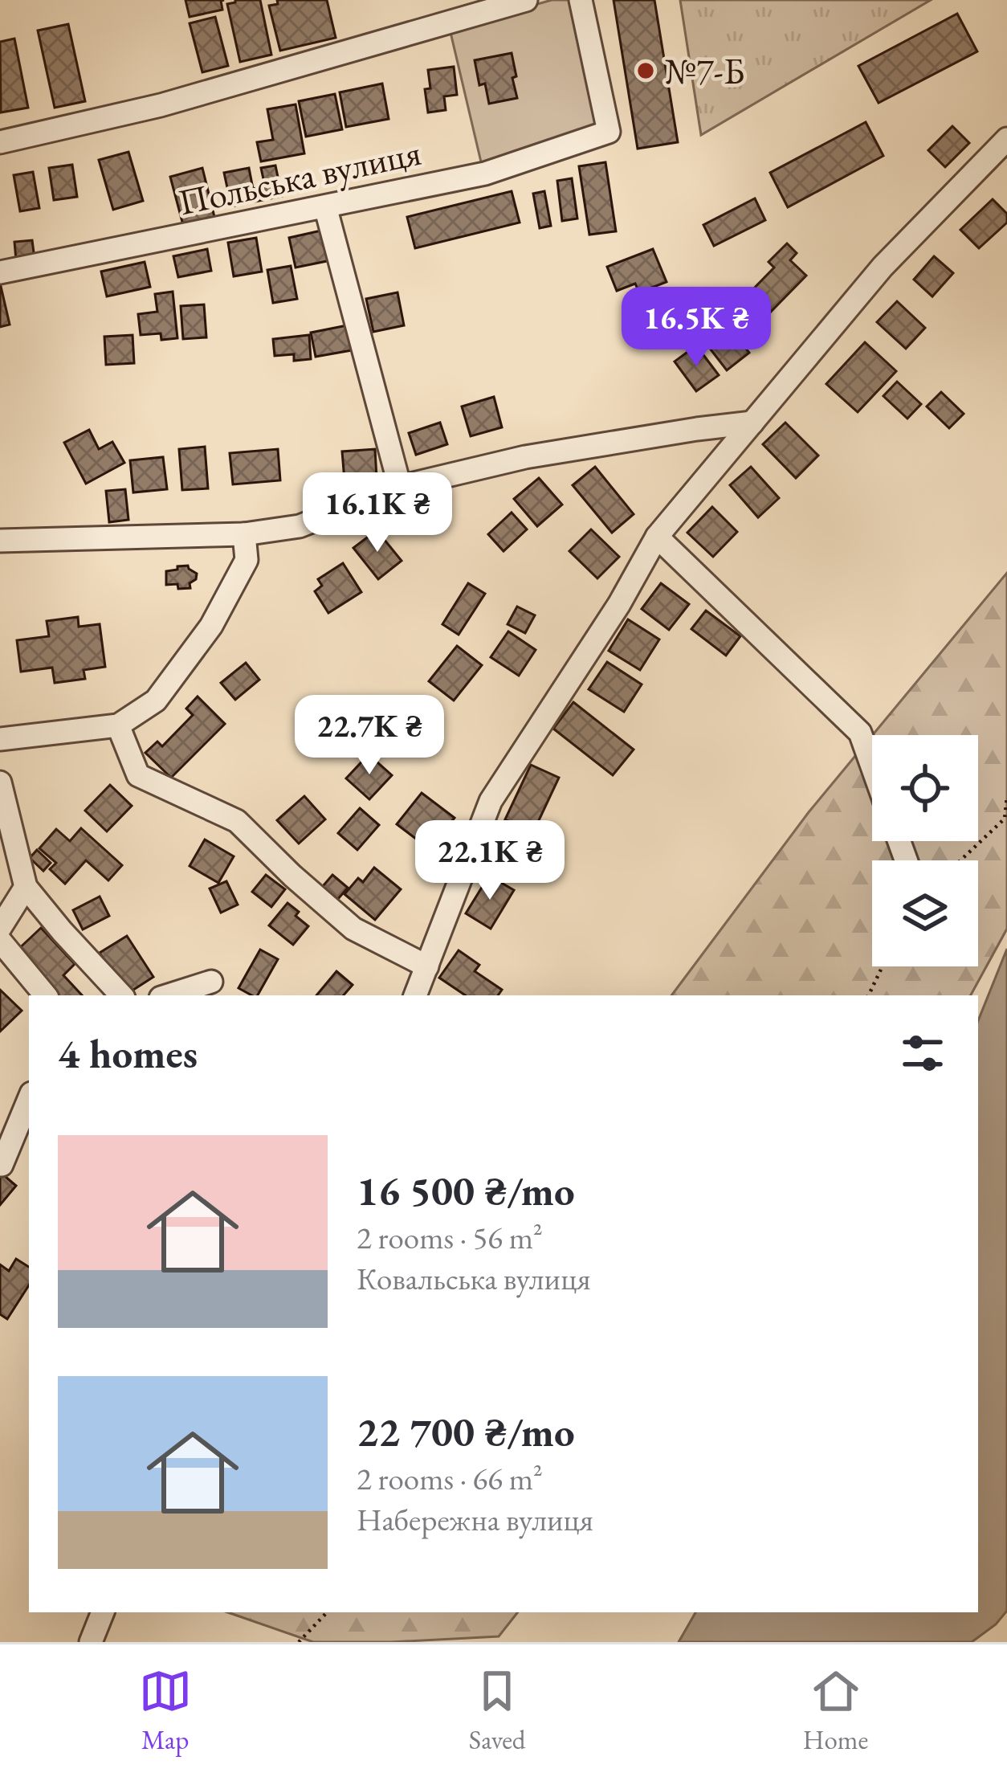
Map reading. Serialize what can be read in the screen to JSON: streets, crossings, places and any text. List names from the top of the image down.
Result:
{
  "streets": {
    "street": ["Польська вулиця"]
  },
  "places": ["№7-Б"],
  "page": {
    "price": [
      "16.5K ₴",
      "16.1K ₴",
      "22.7K ₴",
      "22.1K ₴"
    ],
    "heading": "4 homes",
    "list": [
      {
        "name": "16 500 ₴/mo",
        "note": "2 rooms · 56 m² · Ковальська вулиця"
      },
      {
        "name": "22 700 ₴/mo",
        "note": "2 rooms · 66 m² · Набережна вулиця"
      }
    ],
    "tabs": ["Map", "Saved", "Home"]
  }
}
